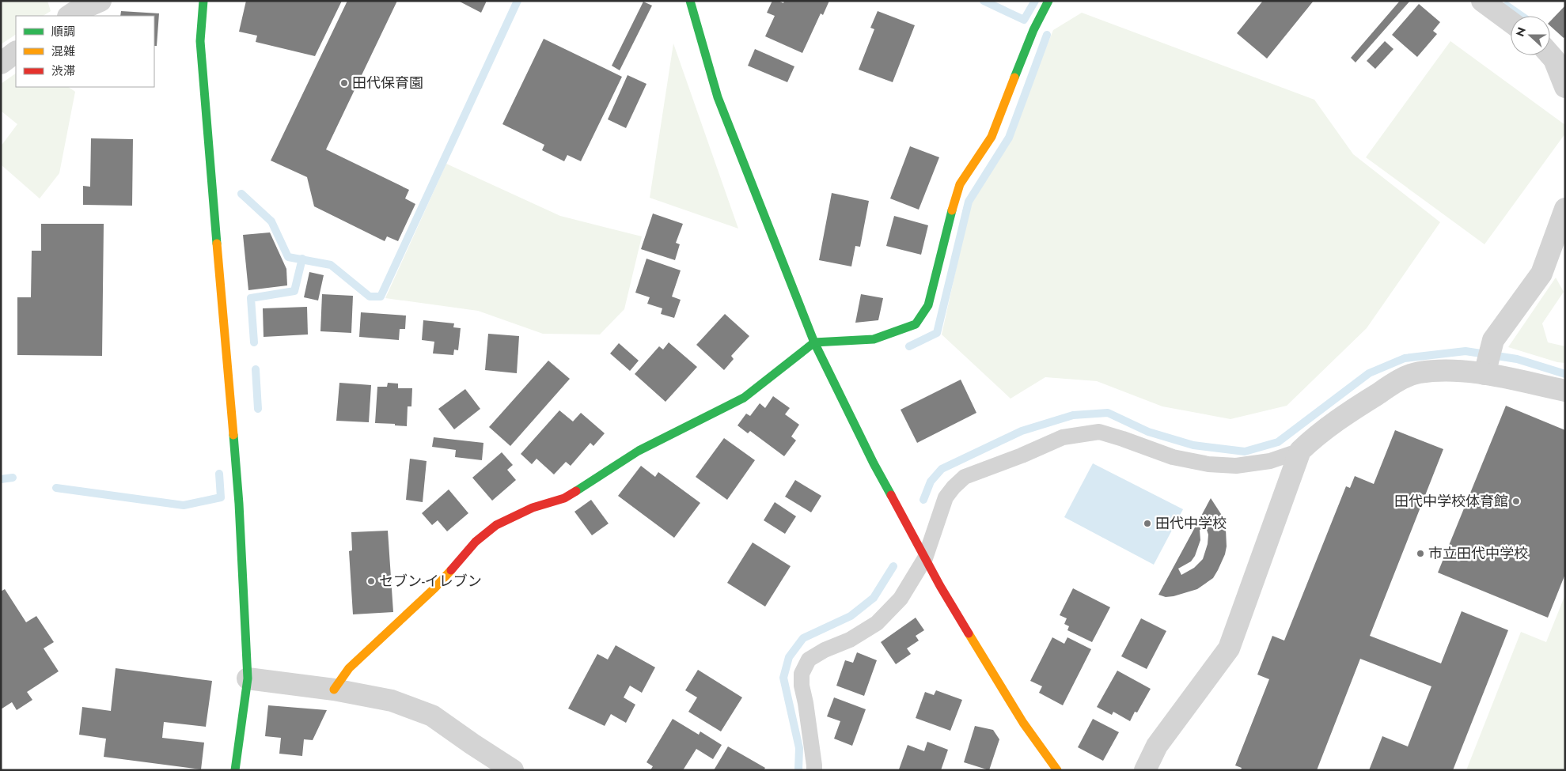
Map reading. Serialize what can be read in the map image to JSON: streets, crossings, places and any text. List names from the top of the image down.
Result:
{
  "places": [
    "田代保育園",
    "田代中学校体育館",
    "田代中学校",
    "市立田代中学校",
    "セブン-イレブン"
  ],
  "legend": ["順調", "混雑", "渋滞"],
  "north": "left"
}
